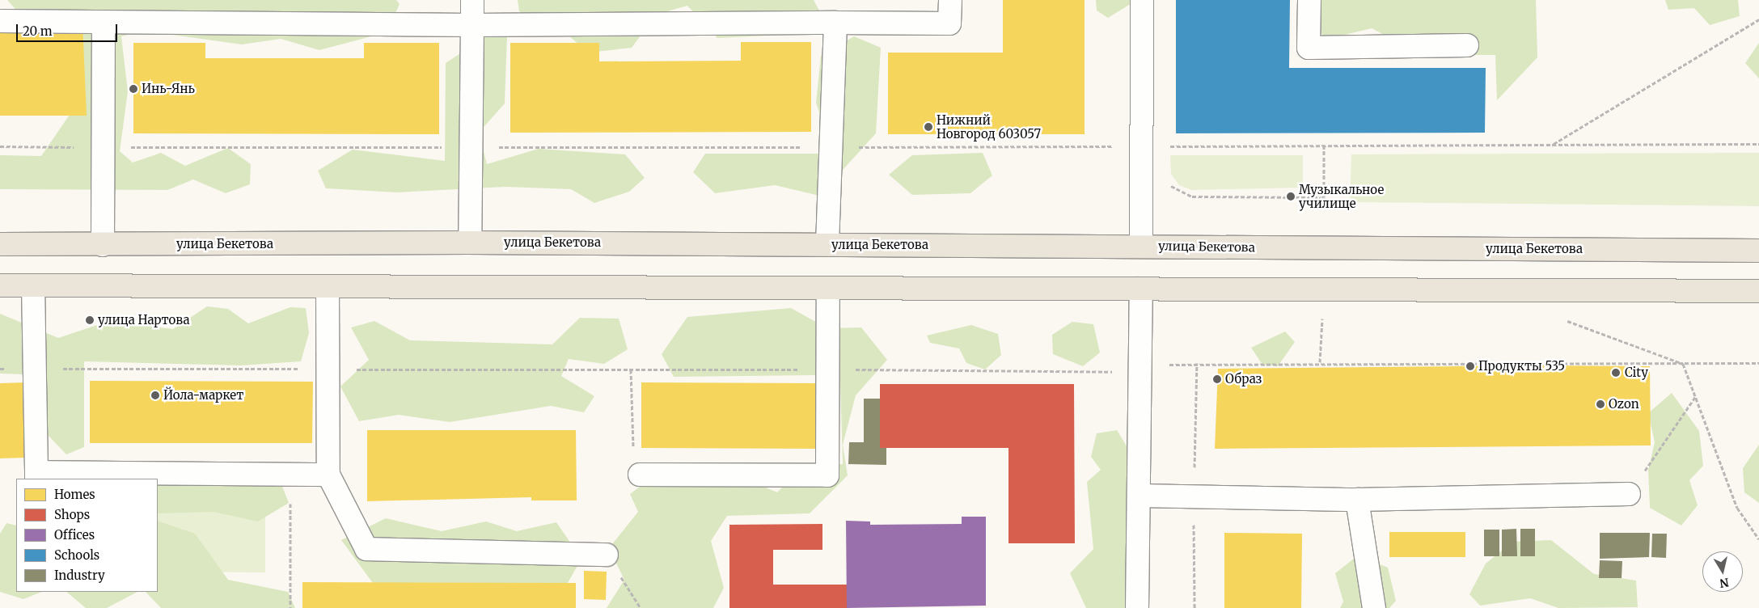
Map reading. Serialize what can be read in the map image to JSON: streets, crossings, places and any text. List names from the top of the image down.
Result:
{
  "streets": {
    "main road": ["улица Бекетова"]
  },
  "places": [
    "Инь-Янь",
    "Нижний Новгород 603057",
    "Музыкальное училище",
    "улица Нартова",
    "Продукты 535",
    "City",
    "Образ",
    "Йола-маркет",
    "Ozon"
  ],
  "legend": [
    "Homes",
    "Shops",
    "Offices",
    "Schools",
    "Industry"
  ],
  "scale_bar": "20 m",
  "north": "bottom"
}
